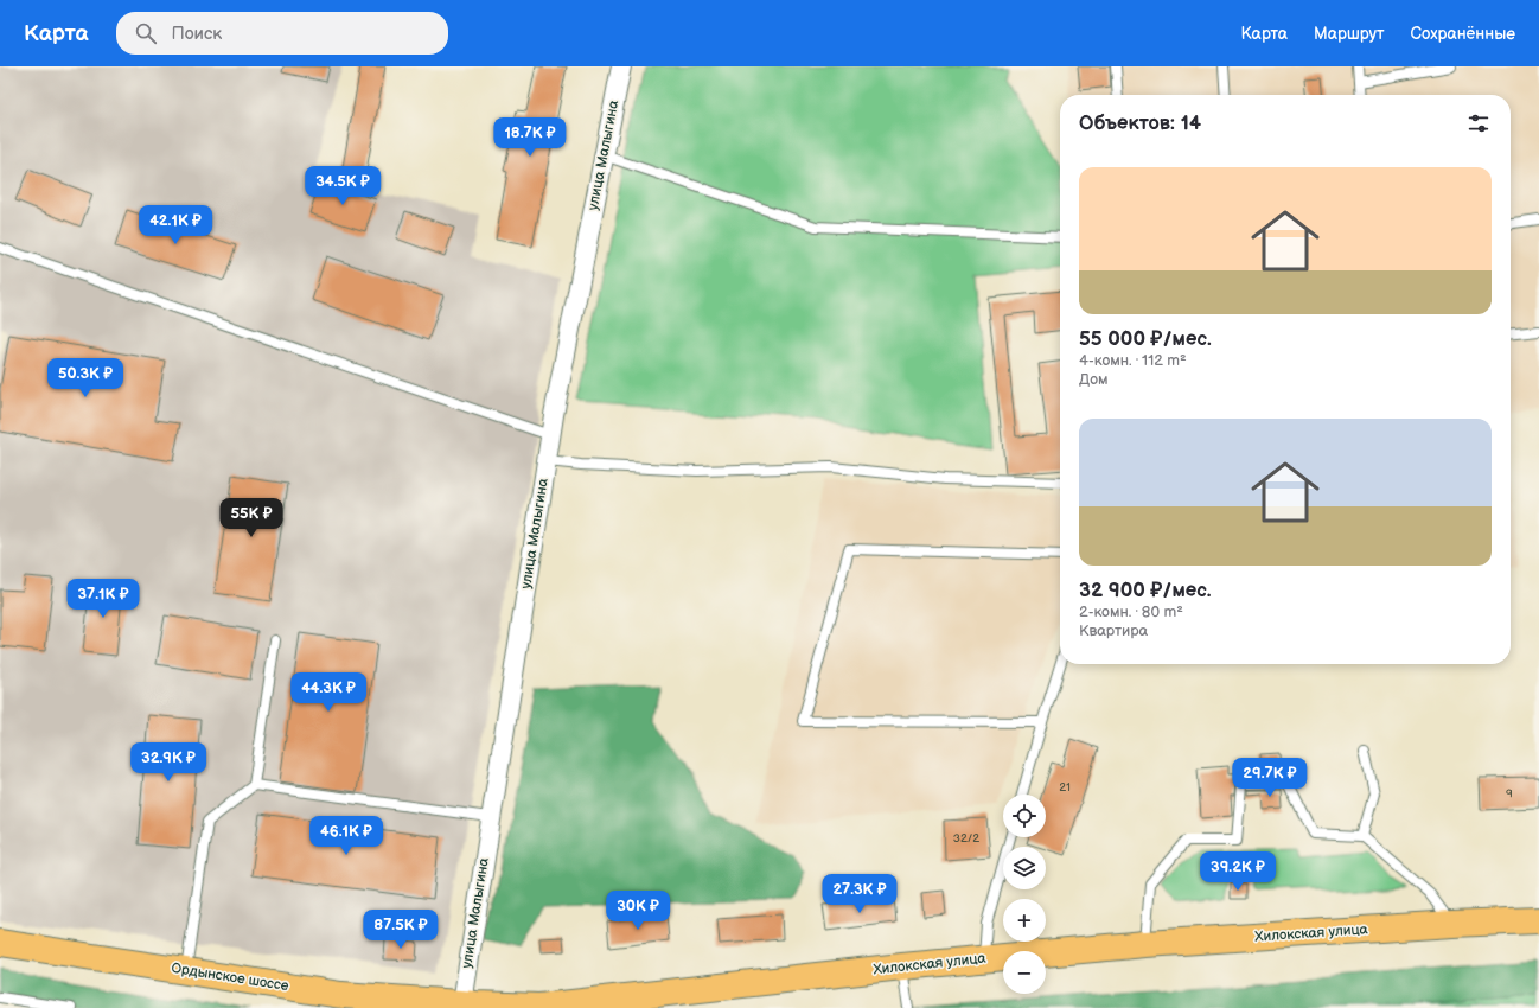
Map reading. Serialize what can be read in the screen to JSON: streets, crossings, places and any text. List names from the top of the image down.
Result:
{
  "streets": {
    "highway": ["Хилокская улица", "Ордынское шоссе"],
    "street": ["улица Малыгина"]
  },
  "crossings": [
    ["улица Малыгина", "Хилокская улица"],
    ["улица Малыгина", "Ордынское шоссе"],
    ["Хилокская улица", "Ордынское шоссе"]
  ],
  "house_numbers": ["21", "9", "32/2"],
  "page": {
    "header": "Карта",
    "search": "Поиск",
    "nav": ["Карта", "Маршрут", "Сохранённые"],
    "heading": "Объектов: 14",
    "price": [
      "18.7K ₽",
      "34.5K ₽",
      "42.1K ₽",
      "50.3K ₽",
      "55K ₽",
      "37.1K ₽",
      "44.3K ₽",
      "32.9K ₽",
      "29.7K ₽",
      "46.1K ₽",
      "39.2K ₽",
      "27.3K ₽",
      "30K ₽",
      "87.5K ₽"
    ],
    "list": [
      {
        "name": "55 000 ₽/мес.",
        "note": "4-комн. · 112 m² · Дом"
      },
      {
        "name": "32 900 ₽/мес.",
        "note": "2-комн. · 80 m² · Квартира"
      }
    ],
    "map_buttons": ["+", "−"]
  }
}
